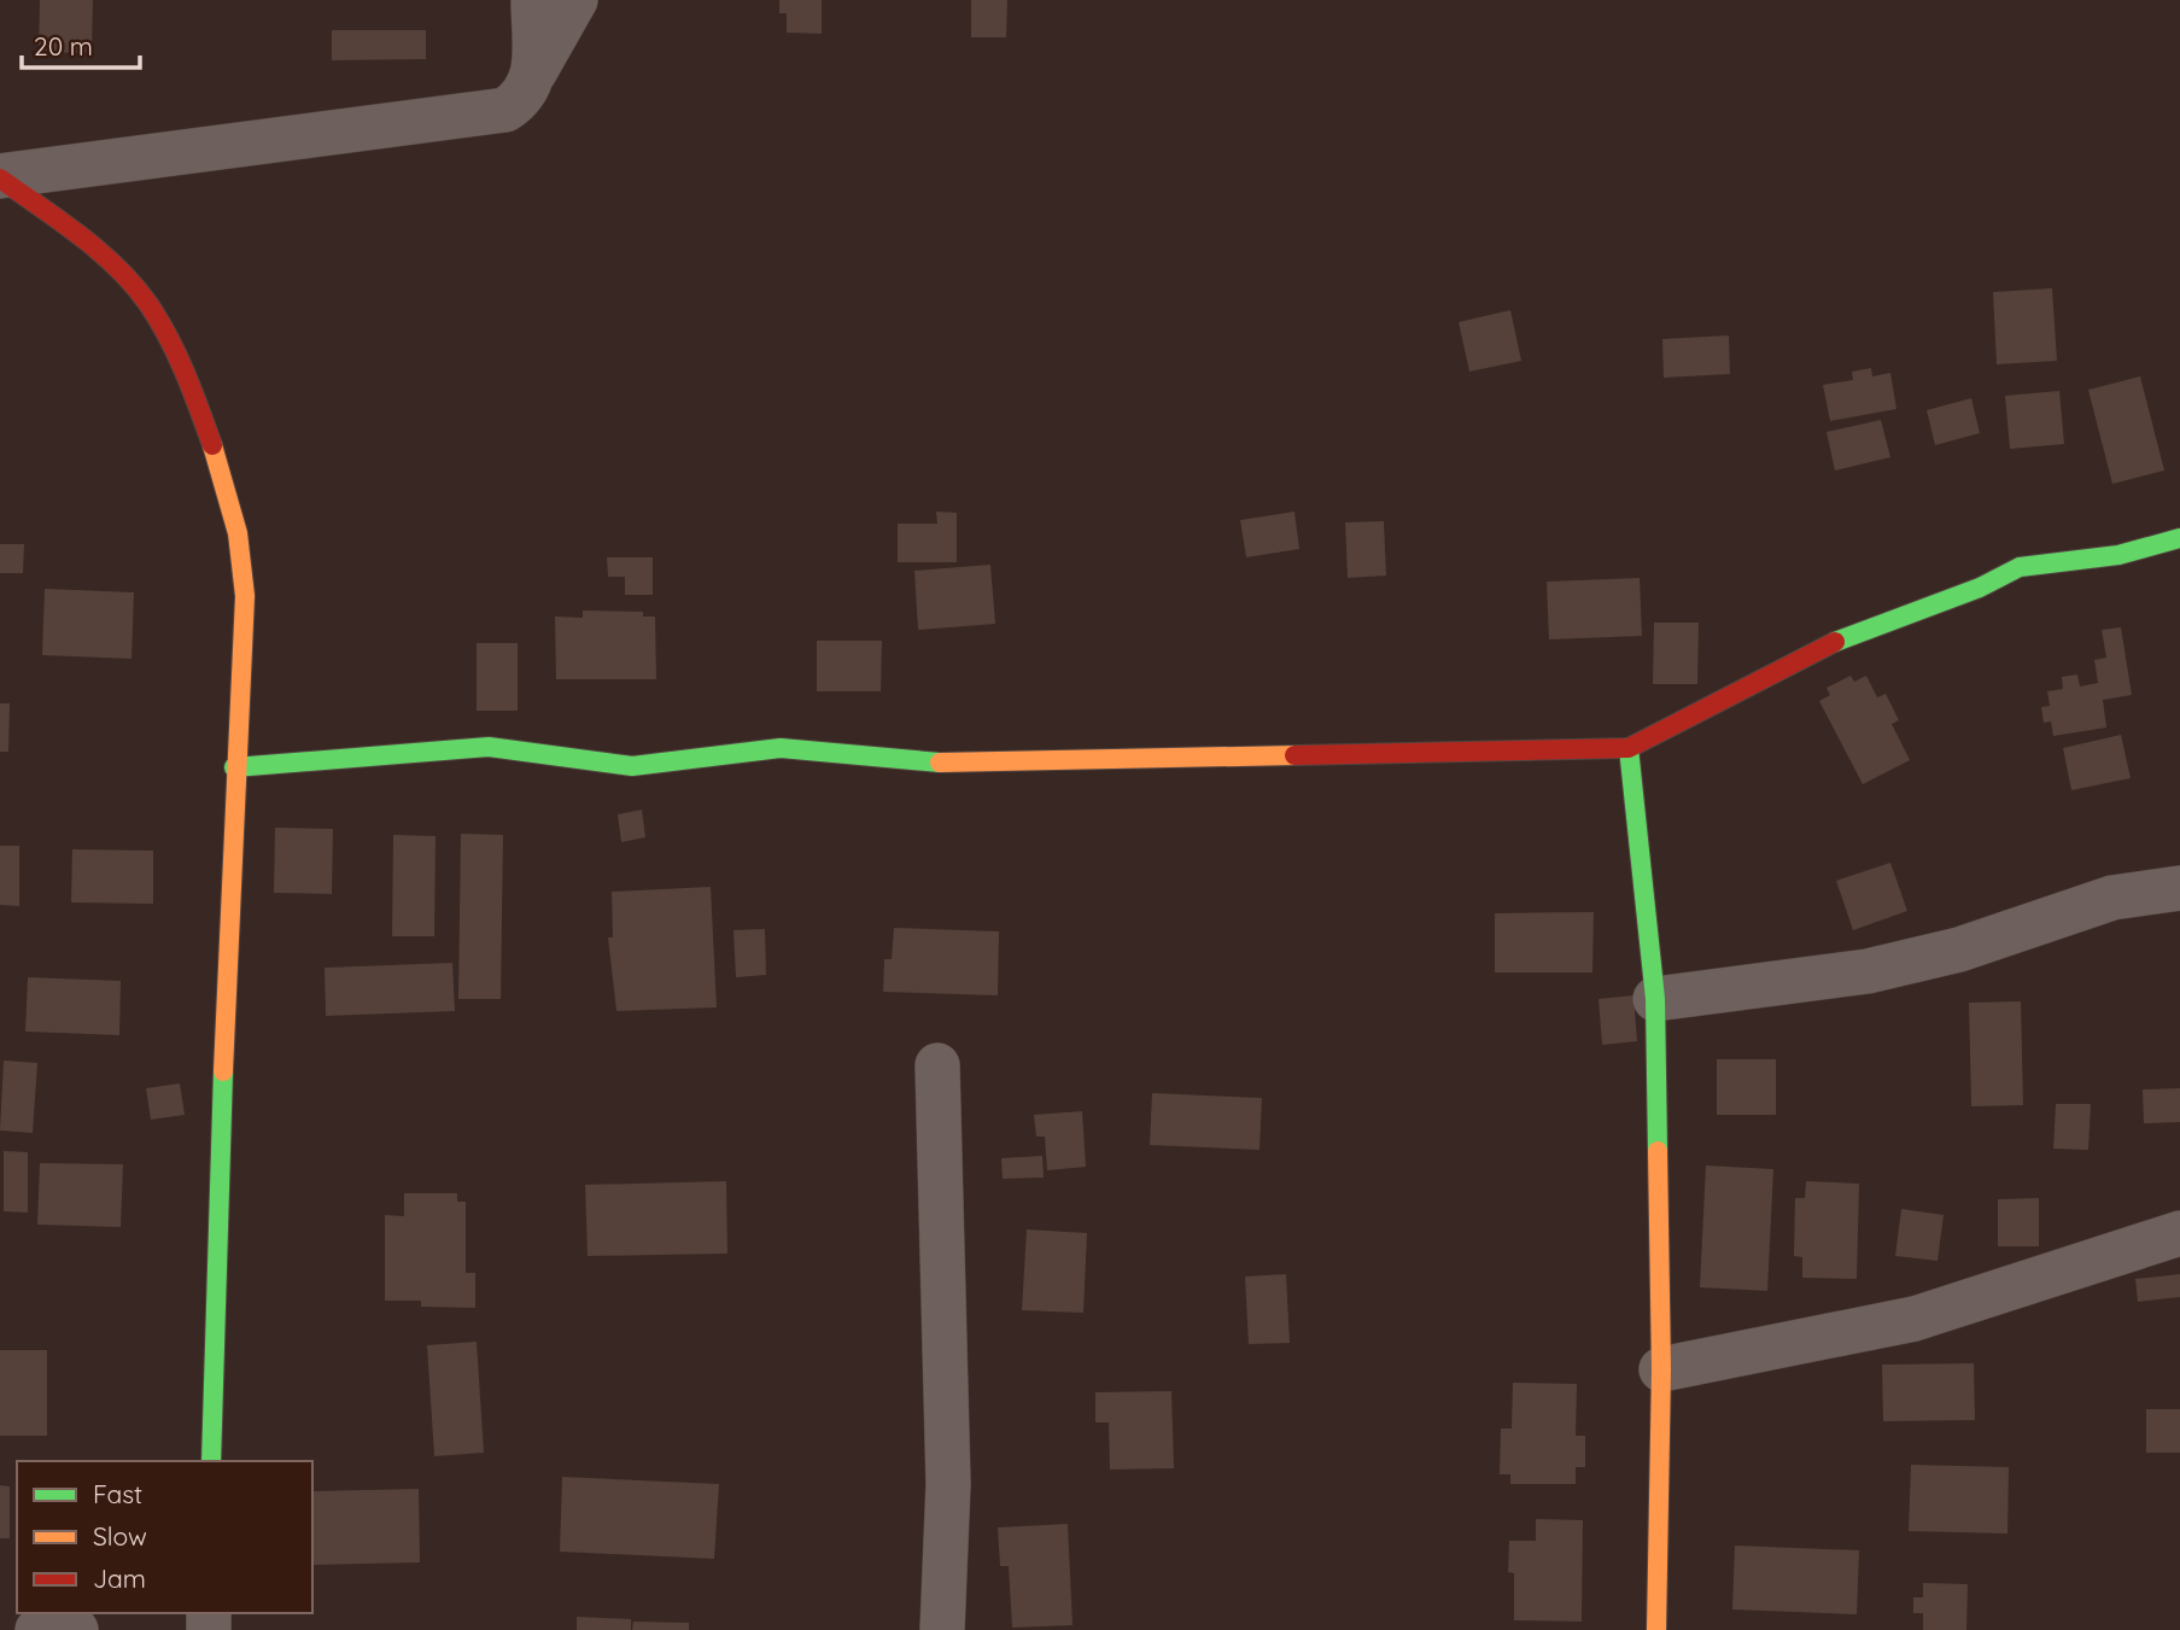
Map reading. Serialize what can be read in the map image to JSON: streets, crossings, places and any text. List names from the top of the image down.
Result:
{
  "legend": ["Fast", "Slow", "Jam"],
  "scale_bar": "20 m"
}
